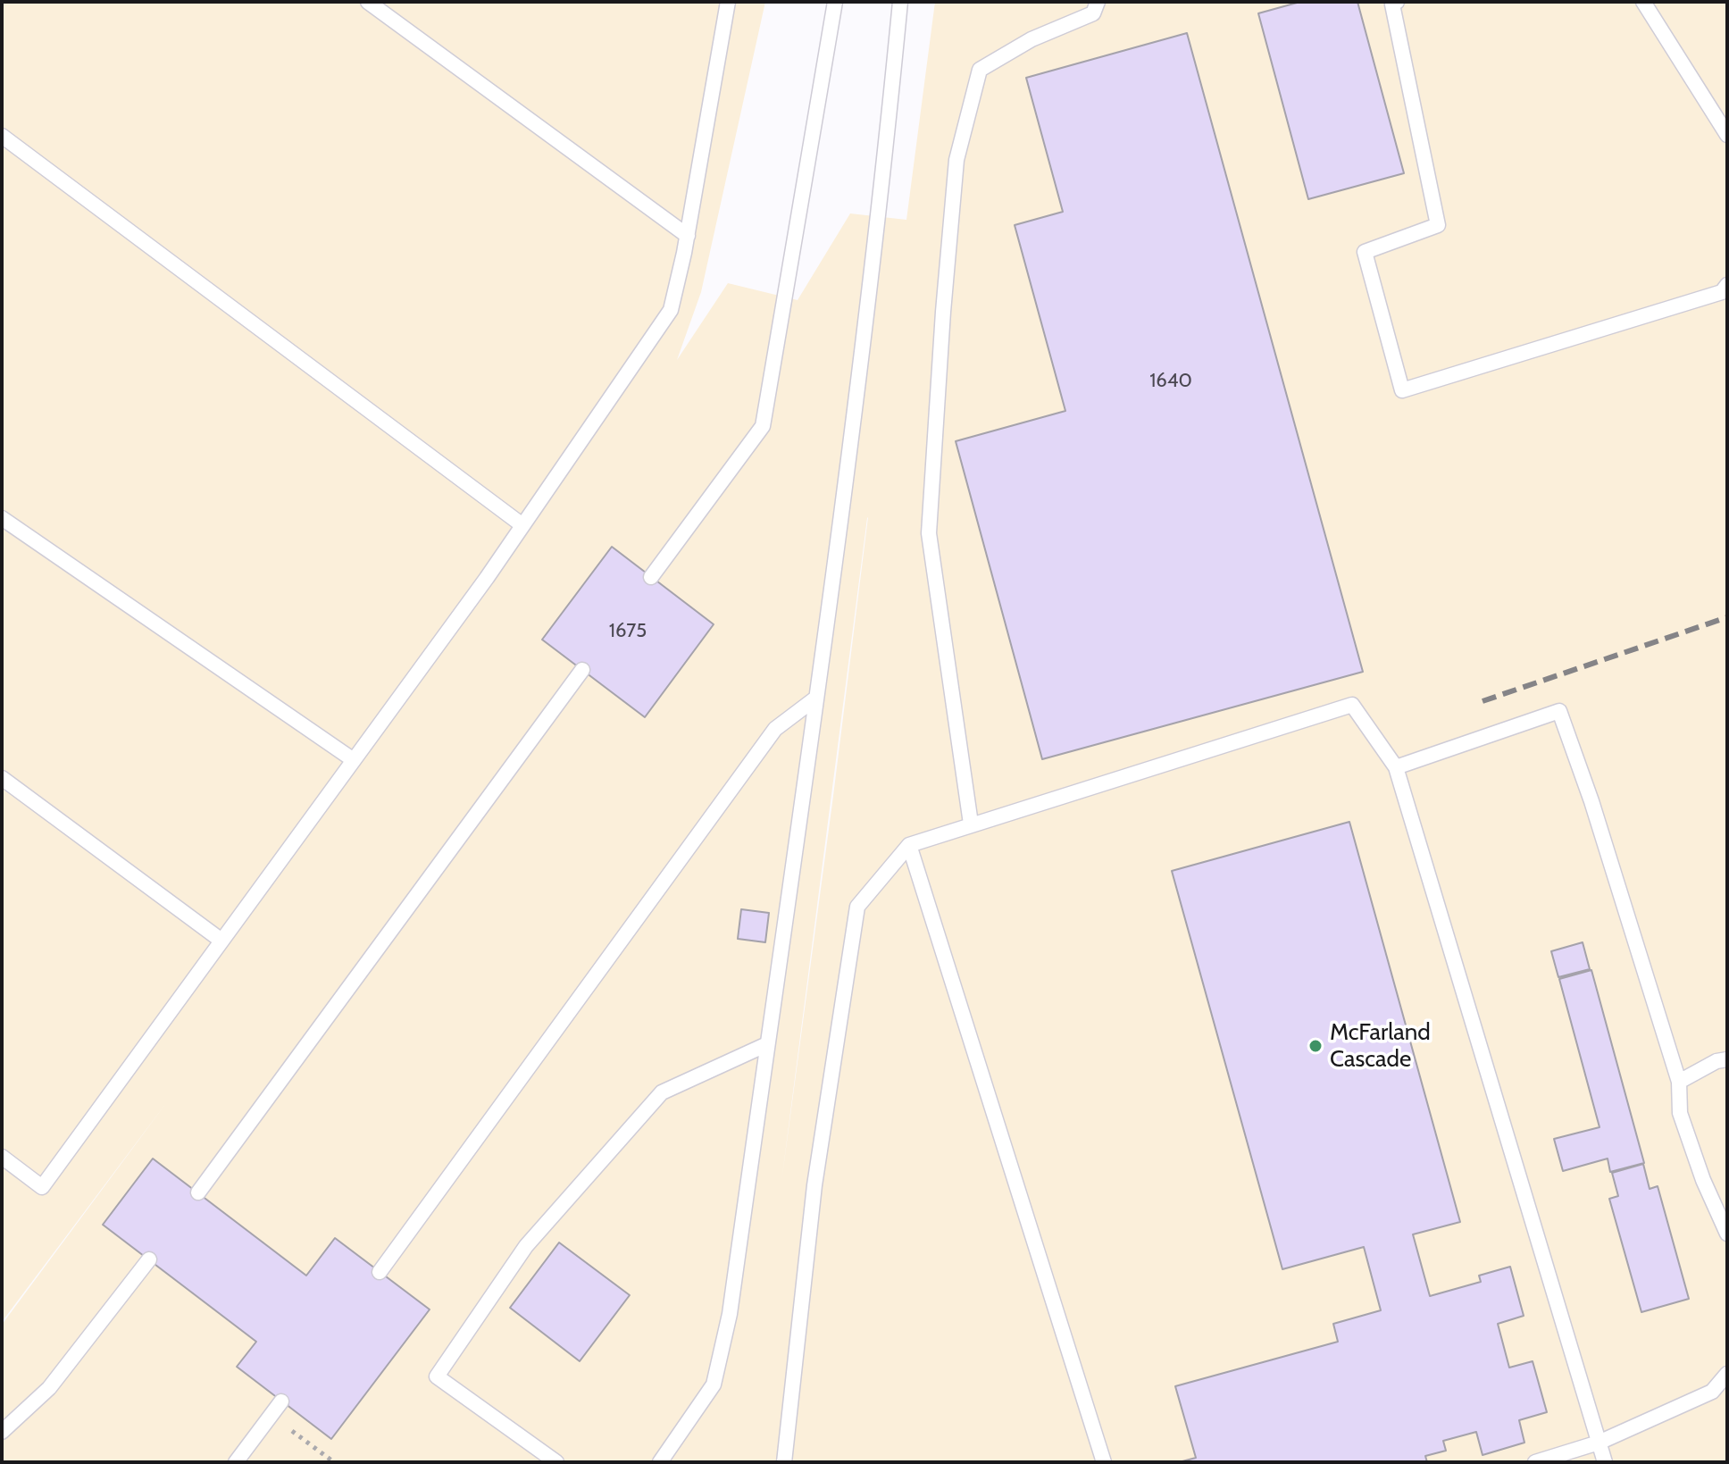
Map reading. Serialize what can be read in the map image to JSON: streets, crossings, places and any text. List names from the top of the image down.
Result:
{
  "places": ["McFarland Cascade"],
  "house_numbers": ["1640", "1675"]
}
